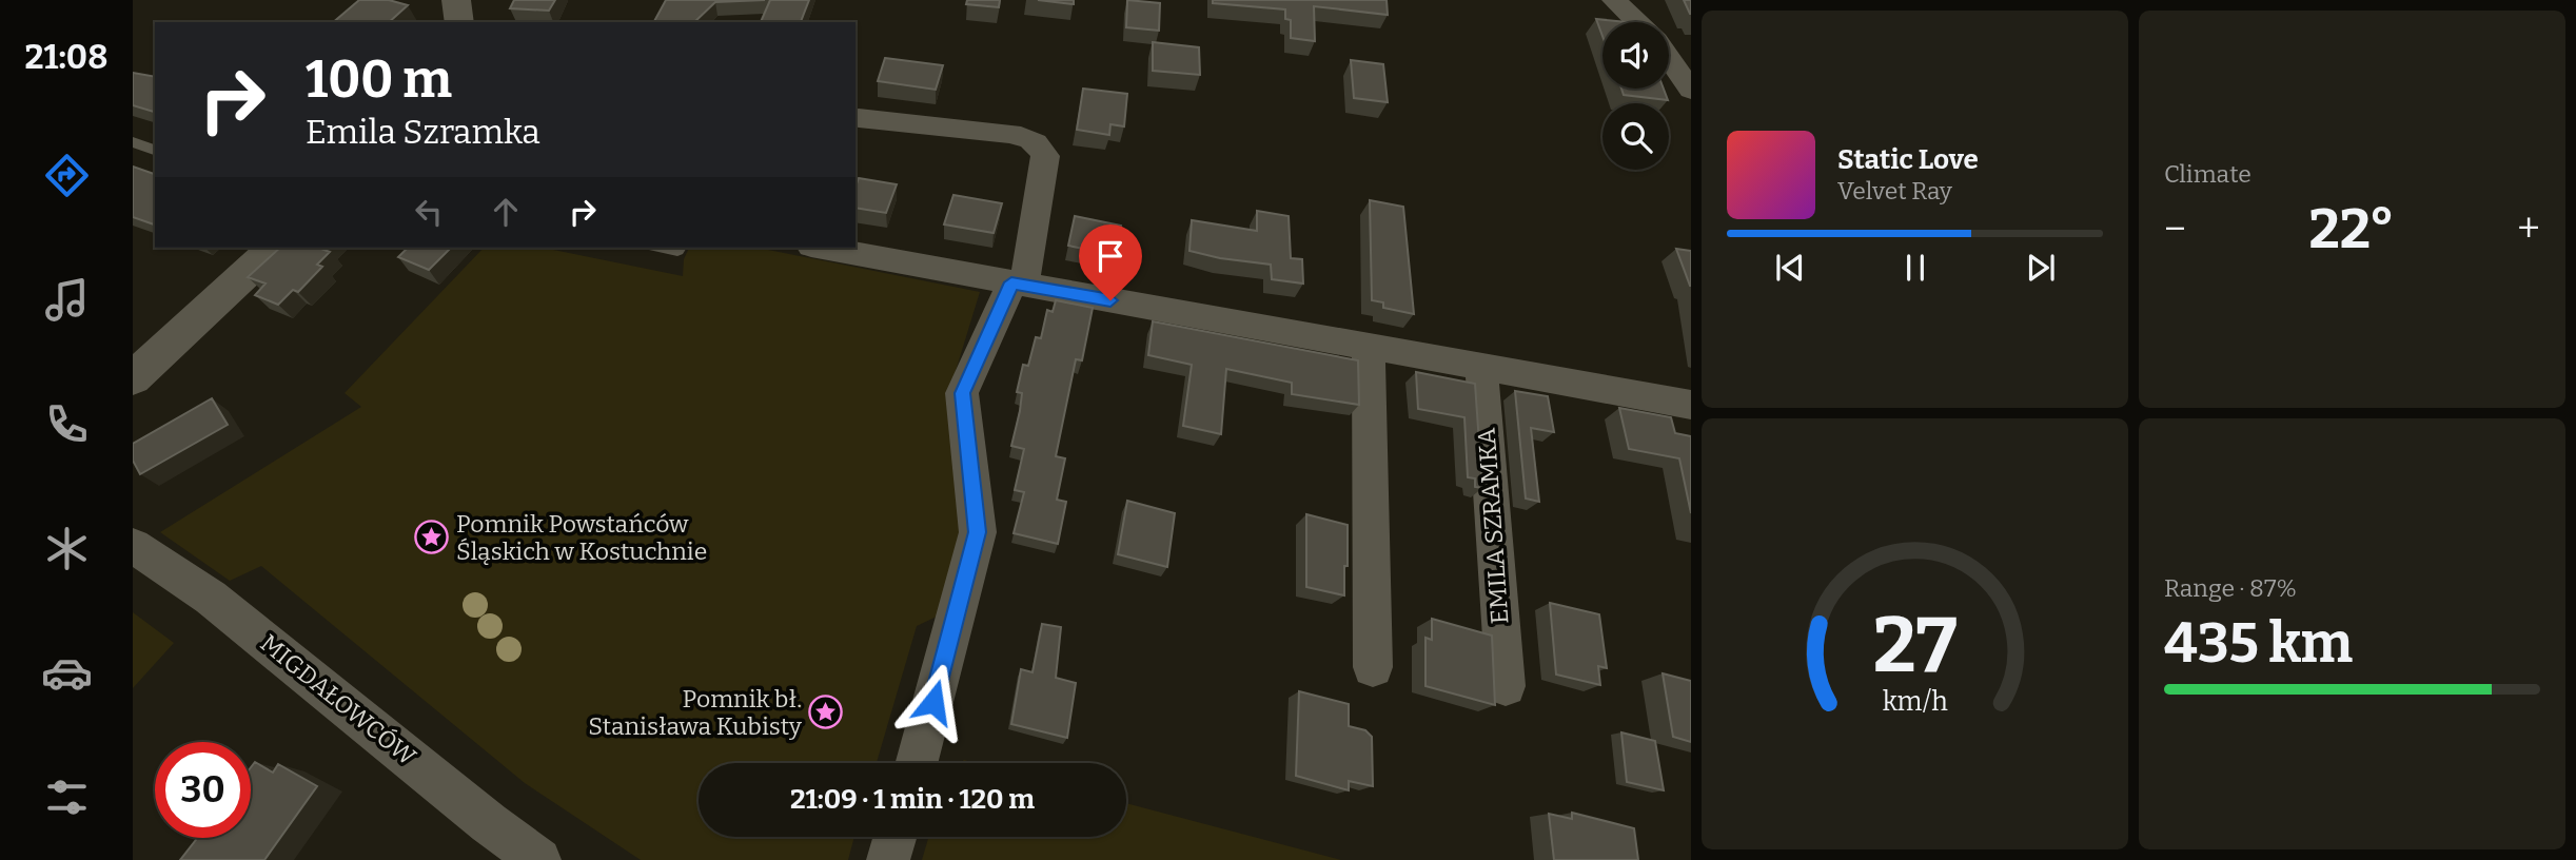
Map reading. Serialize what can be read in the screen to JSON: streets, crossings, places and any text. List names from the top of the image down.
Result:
{
  "streets": {
    "street": ["EMILA SZRAMKA", "MIGDAŁOWCÓW"]
  },
  "places": {
    "place": ["Pomnik Powstańców Śląskich w Kostuchnie", "Pomnik bł. Stanisława Kubisty"]
  },
  "page": {
    "tabs": "21:08",
    "tile": [
      "Climate",
      ["Range · 87%", "435 km"]
    ],
    "turn": ["100 m", "Emila Szramka"],
    "song": ["Static Love", "Velvet Ray"],
    "heat": ["−", "22°", "+"],
    "limit": "30",
    "trip": "21:09 · 1 min · 120 m",
    "gauge": ["27", "km/h"]
  }
}
